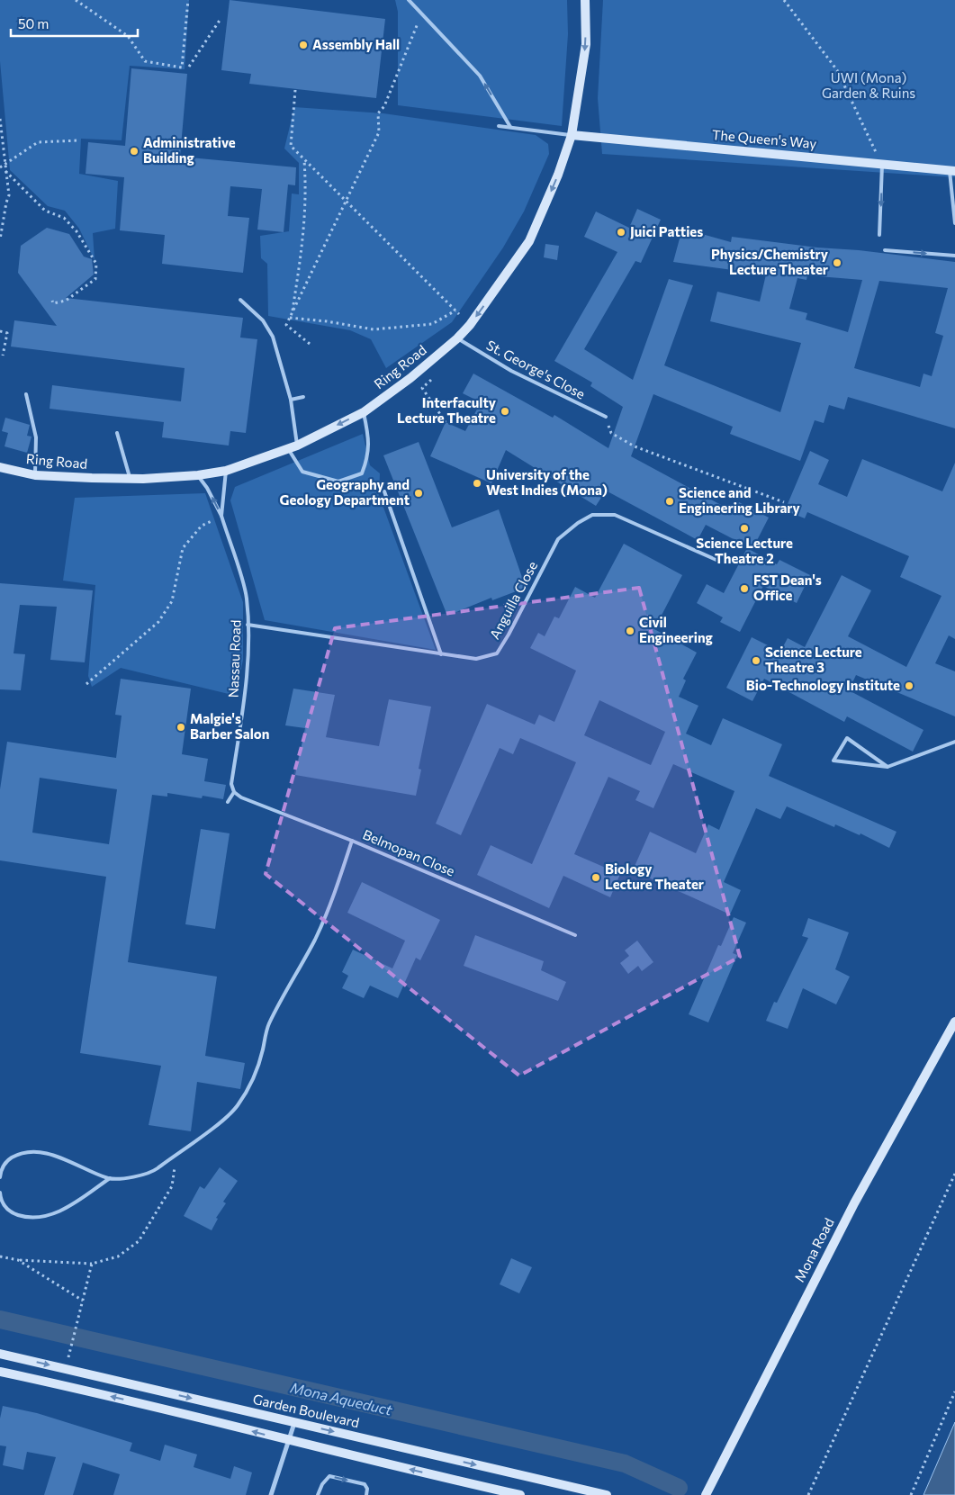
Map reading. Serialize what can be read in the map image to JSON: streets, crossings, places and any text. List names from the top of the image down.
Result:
{
  "streets": {
    "street": [
      "The Queen's Way",
      "Ring Road",
      "Mona Road",
      "Garden Boulevard"
    ],
    "lane": [
      "St. George's Close",
      "Anguilla Close",
      "Nassau Road",
      "Belmopan Close"
    ]
  },
  "crossings": [
    ["The Queen's Way", "Ring Road"],
    ["Ring Road", "St. George's Close"],
    ["Anguilla Close", "Nassau Road"],
    ["Nassau Road", "Belmopan Close"]
  ],
  "one_way": ["Ring Road"],
  "water": ["Mona Aqueduct"],
  "parks": ["UWI (Mona) Garden & Ruins"],
  "places": [
    "Assembly Hall",
    "Administrative Building",
    "Juici Patties",
    "Physics/Chemistry Lecture Theater",
    "Interfaculty Lecture Theatre",
    "University of the West Indies (Mona)",
    "Geography and Geology Department",
    "Science and Engineering Library",
    "Science Lecture Theatre 2",
    "FST Dean's Office",
    "Civil Engineering",
    "Science Lecture Theatre 3",
    "Bio-Technology Institute",
    "Malgie's Barber Salon",
    "Biology Lecture Theater"
  ],
  "scale_bar": "50 m"
}
